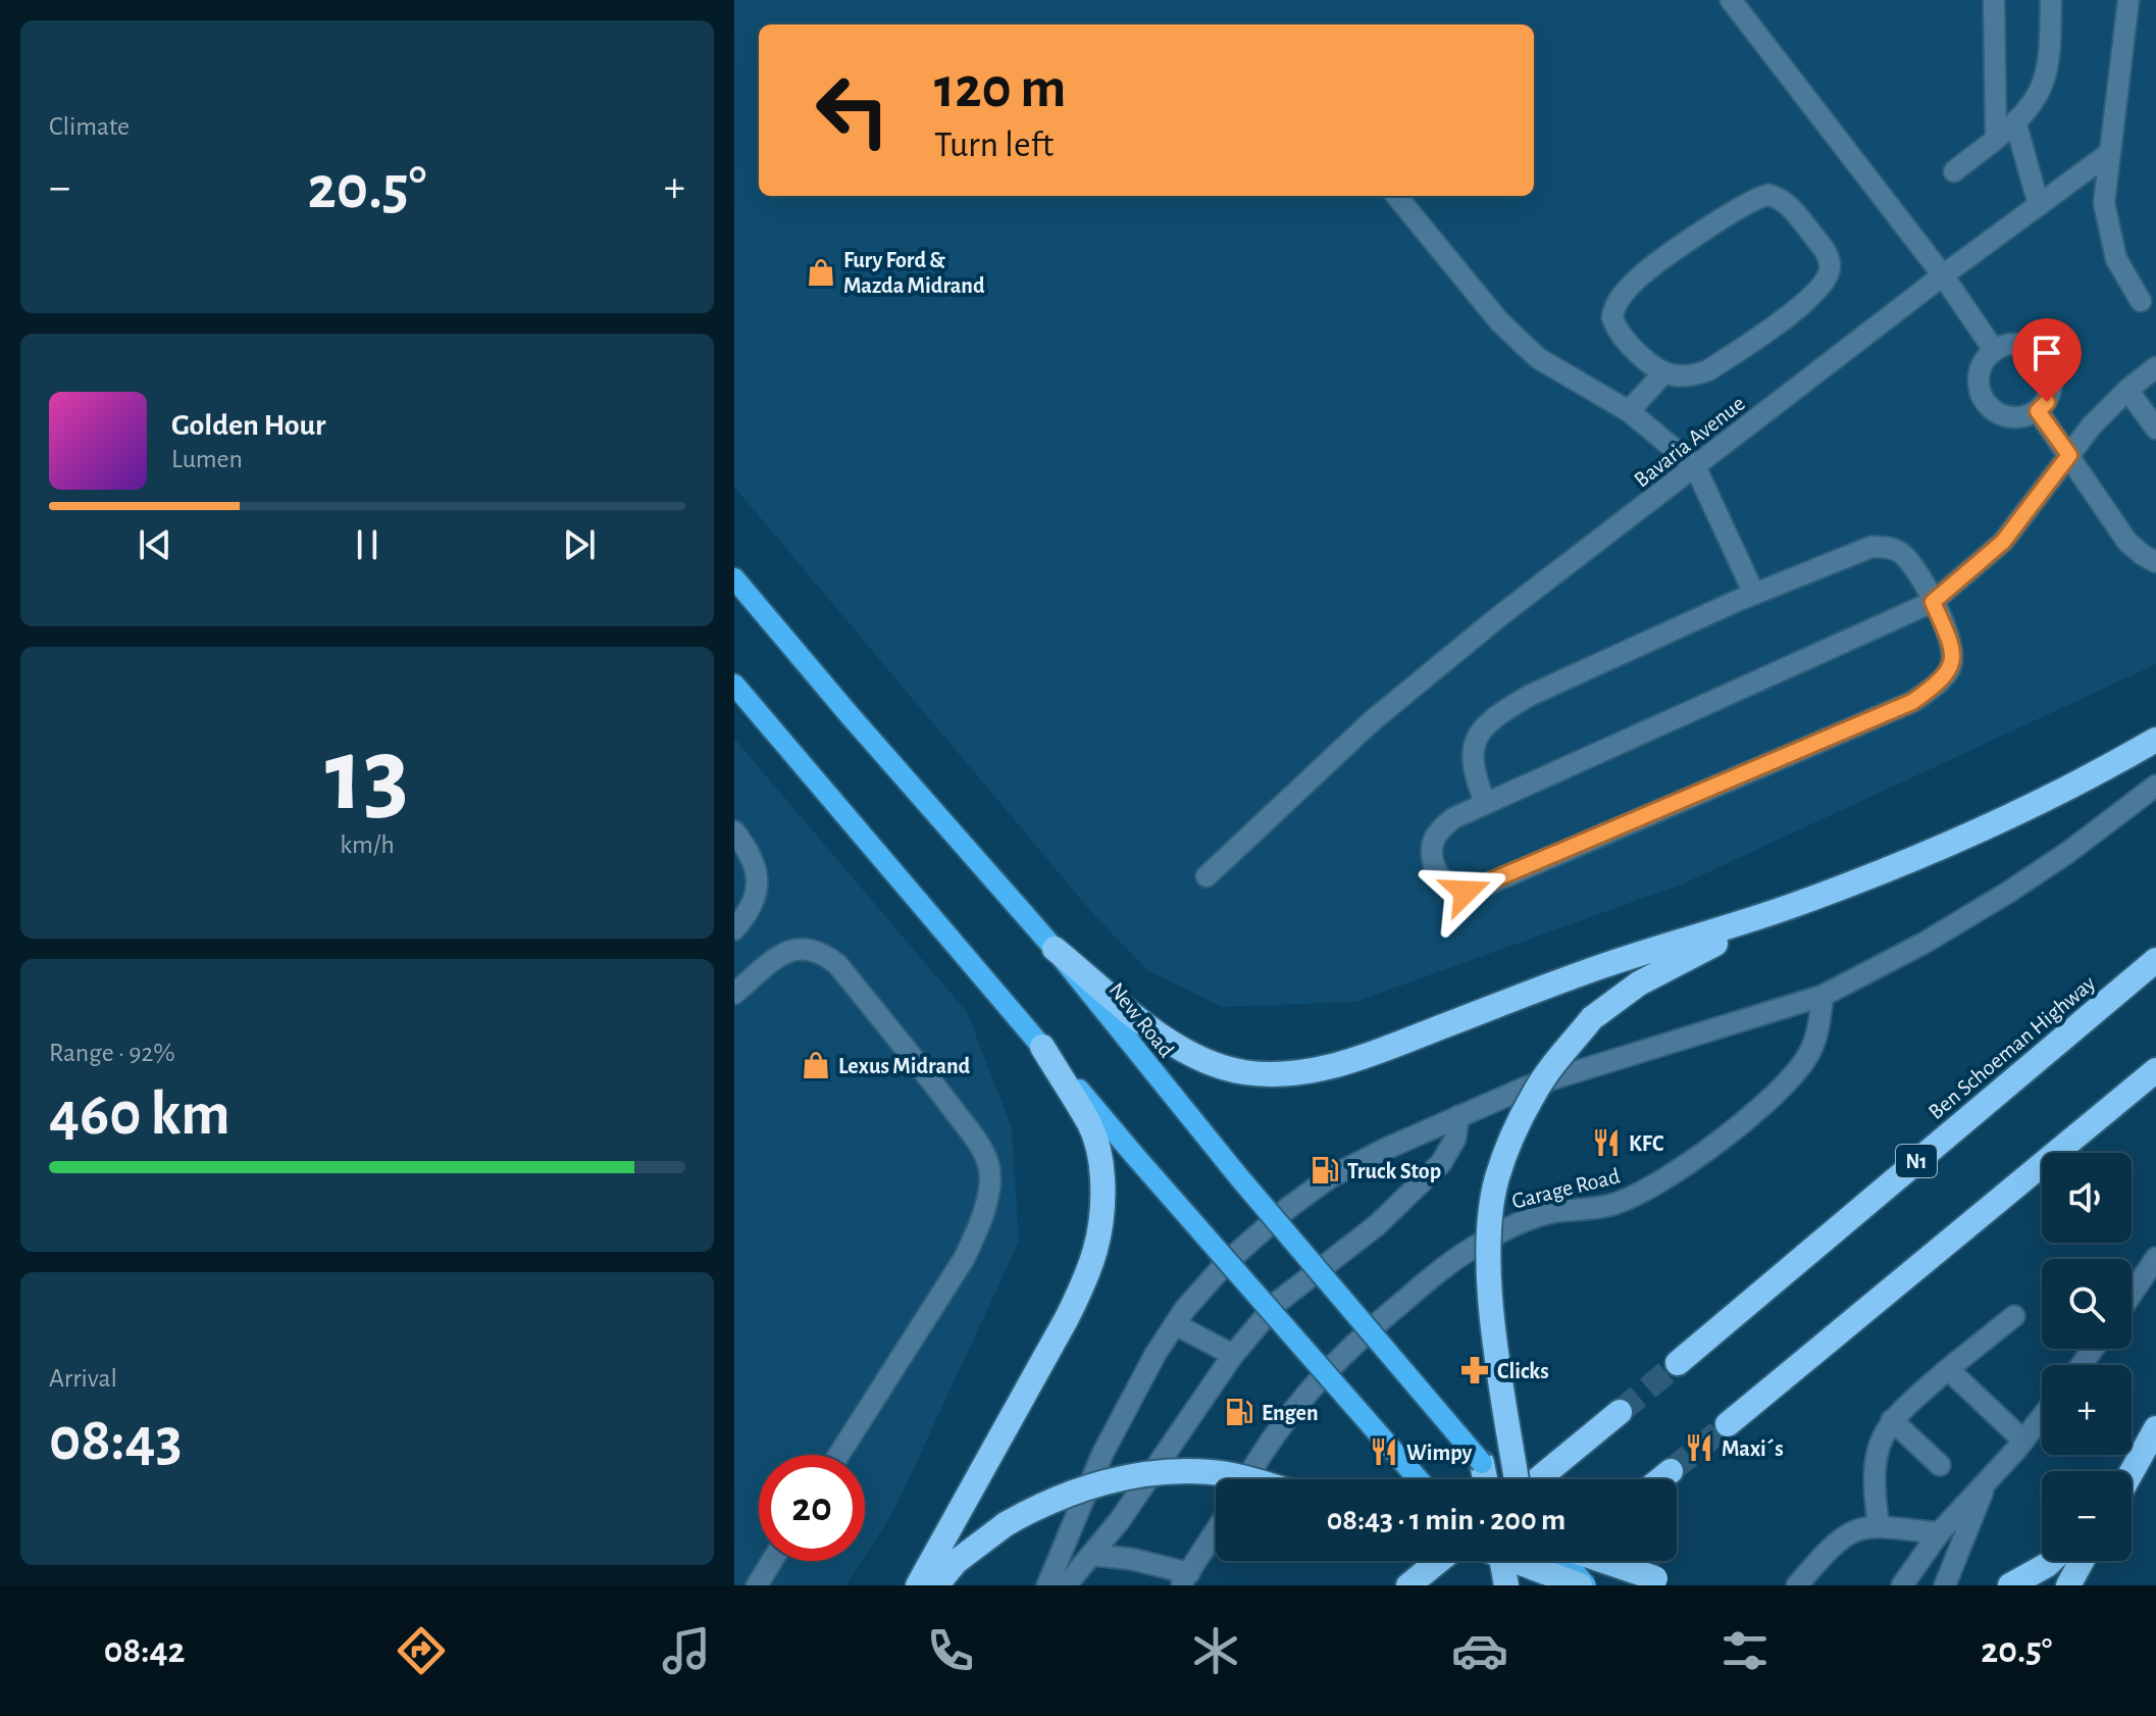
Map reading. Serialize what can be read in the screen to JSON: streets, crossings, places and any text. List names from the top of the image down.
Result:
{
  "streets": {
    "highway": ["Ben Schoeman Highway", "N1"],
    "main road": ["New Road"],
    "street": ["Bavaria Avenue", "Garage Road"]
  },
  "places": {
    "shop": ["Fury Ford & Mazda Midrand", "Lexus Midrand"],
    "restaurant": ["KFC", "Maxi´s", "Wimpy"],
    "fuel station": ["Truck Stop", "Engen"],
    "pharmacy": ["Clicks"]
  },
  "page": {
    "tile": [
      "Climate",
      ["13", "km/h"],
      ["Range · 92%", "460 km"],
      ["Arrival", "08:43"]
    ],
    "turn": ["120 m", "Turn left"],
    "heat": ["−", "20.5°", "+"],
    "song": ["Golden Hour", "Lumen"],
    "map_buttons": ["+", "−"],
    "limit": "20",
    "trip": "08:43 · 1 min · 200 m",
    "tabs": ["08:42", "20.5°"]
  }
}
